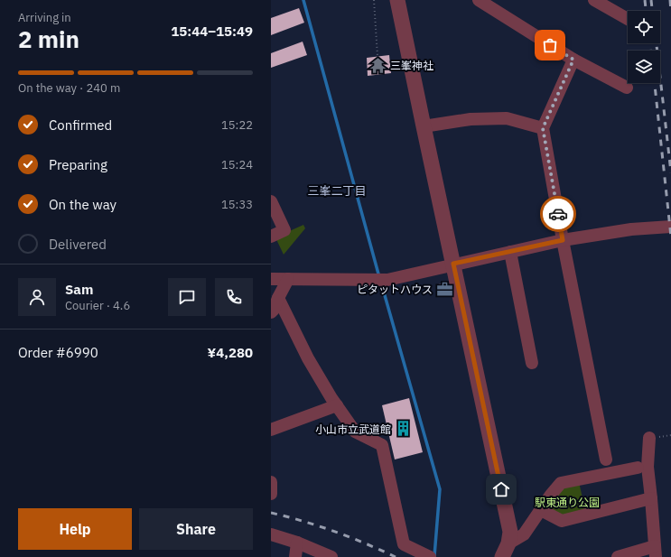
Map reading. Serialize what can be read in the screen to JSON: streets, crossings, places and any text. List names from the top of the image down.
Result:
{
  "districts": ["三峯二丁目"],
  "parks": ["駅東通り公園"],
  "places": {
    "temple": ["三峯神社"],
    "office": ["ピタットハウス"],
    "building": ["小山市立武道館"]
  },
  "page": {
    "heading": ["2 min", "Arriving in", "15:44–15:49"],
    "panel": [
      "Sam",
      "Courier · 4.6",
      "Order #6990",
      "¥4,280"
    ],
    "bar": "On the way · 240 m",
    "list": [
      ["Confirmed", "15:22"],
      ["Preparing", "15:24"],
      ["On the way", "15:33"],
      "Delivered"
    ],
    "buttons": ["Help", "Share"]
  }
}
